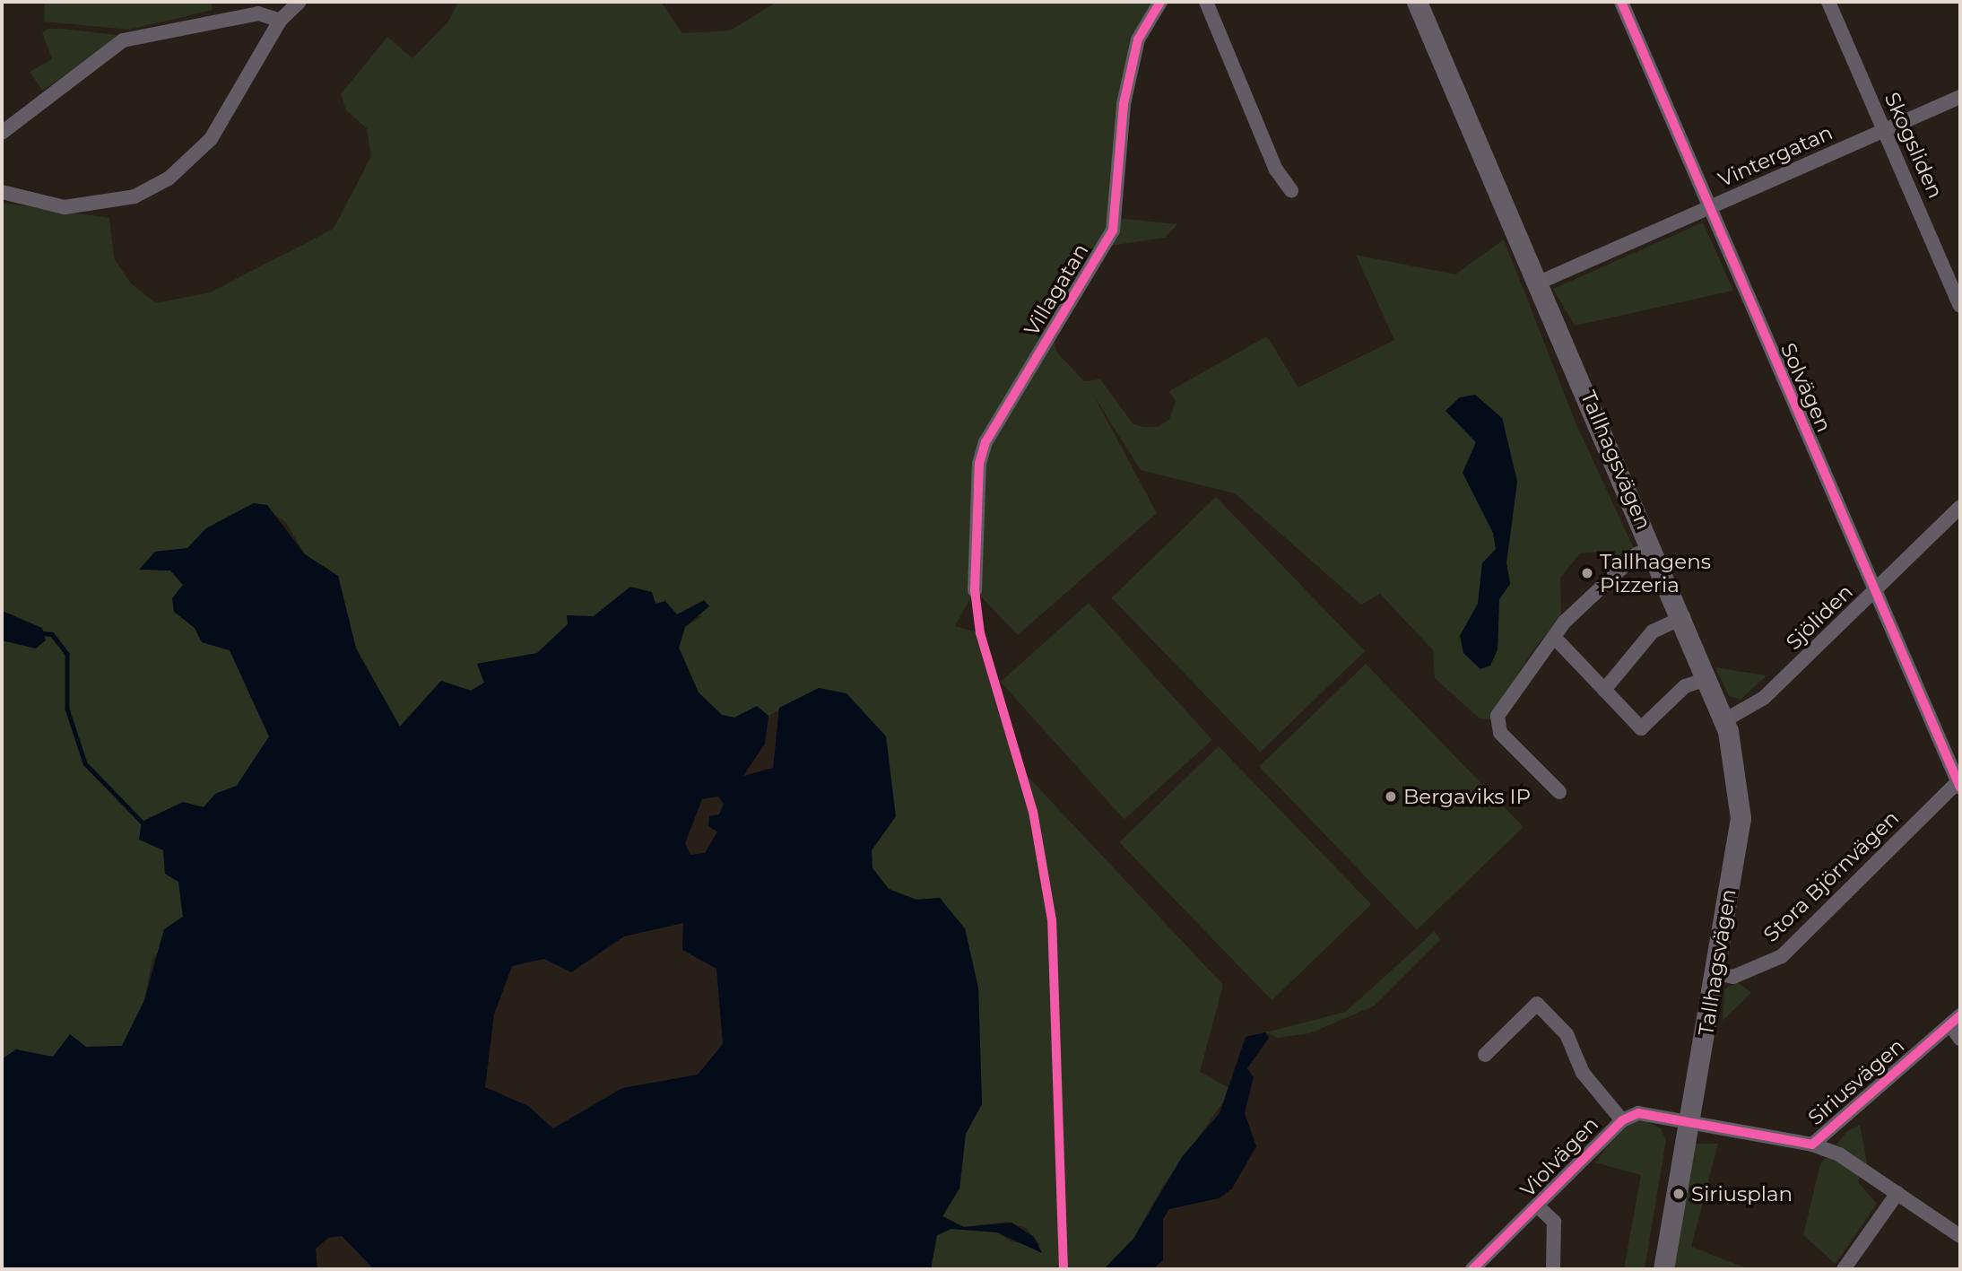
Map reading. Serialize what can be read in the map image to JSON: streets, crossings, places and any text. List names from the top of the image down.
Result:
{
  "streets": {
    "main road": ["Tallhagsvägen"],
    "street": [
      "Skogsliden",
      "Vintergatan",
      "Villagatan",
      "Solvägen",
      "Sjöliden",
      "Stora Björnvägen",
      "Siriusvägen",
      "Violvägen"
    ]
  },
  "crossings": [
    ["Skogsliden", "Vintergatan"],
    ["Vintergatan", "Solvägen"],
    ["Vintergatan", "Tallhagsvägen"],
    ["Solvägen", "Sjöliden"],
    ["Solvägen", "Stora Björnvägen"],
    ["Tallhagsvägen", "Sjöliden"],
    ["Tallhagsvägen", "Stora Björnvägen"],
    ["Tallhagsvägen", "Siriusvägen"],
    ["Tallhagsvägen", "Violvägen"],
    ["Siriusvägen", "Violvägen"]
  ],
  "places": ["Tallhagens Pizzeria", "Bergaviks IP", "Siriusplan"]
}
